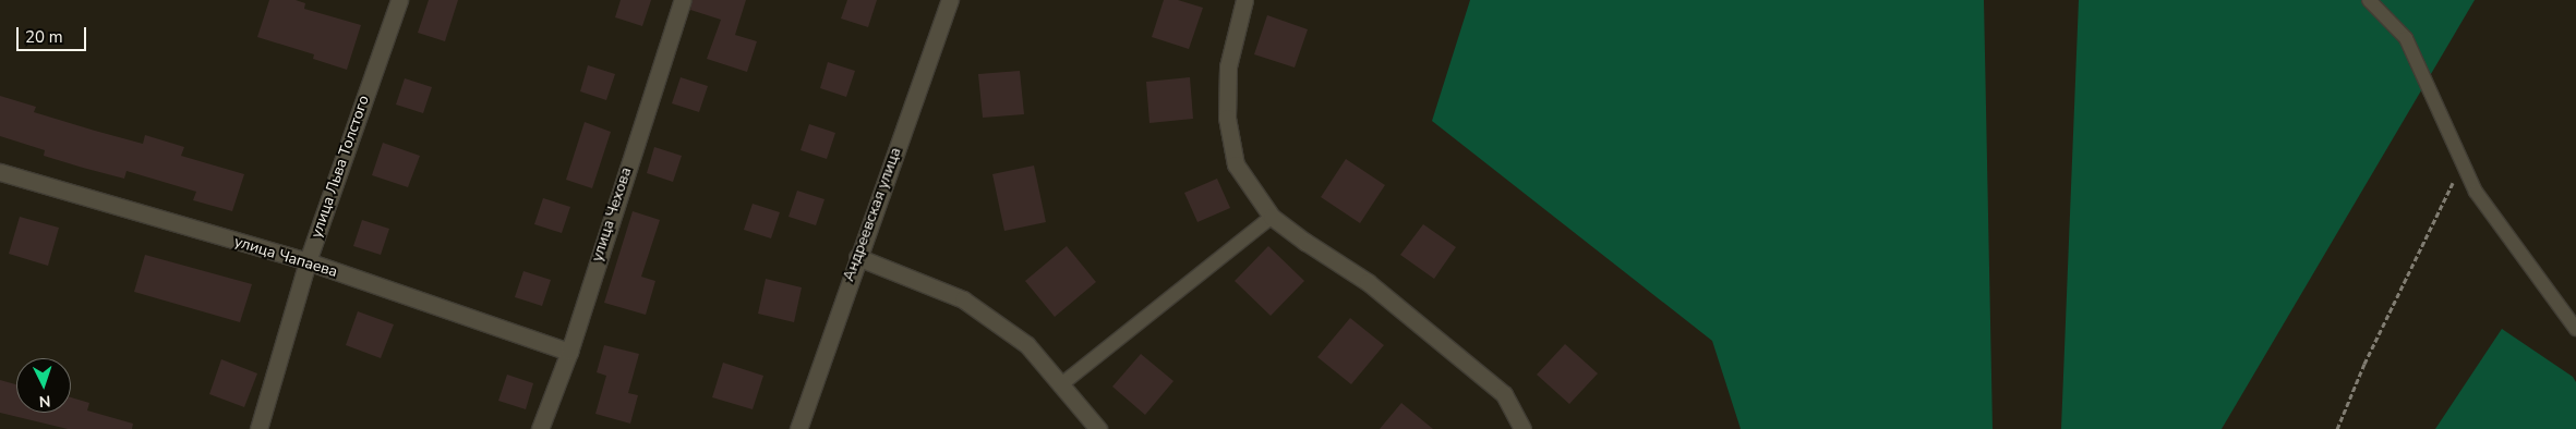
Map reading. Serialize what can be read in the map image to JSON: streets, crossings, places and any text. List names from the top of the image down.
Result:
{
  "streets": {
    "street": [
      "улица Льва Толстого",
      "улица Чехова",
      "Андреевская улица",
      "улица Чапаева"
    ]
  },
  "crossings": [
    ["улица Льва Толстого", "улица Чапаева"],
    ["улица Чехова", "улица Чапаева"]
  ],
  "scale_bar": "20 m",
  "north": "bottom"
}
